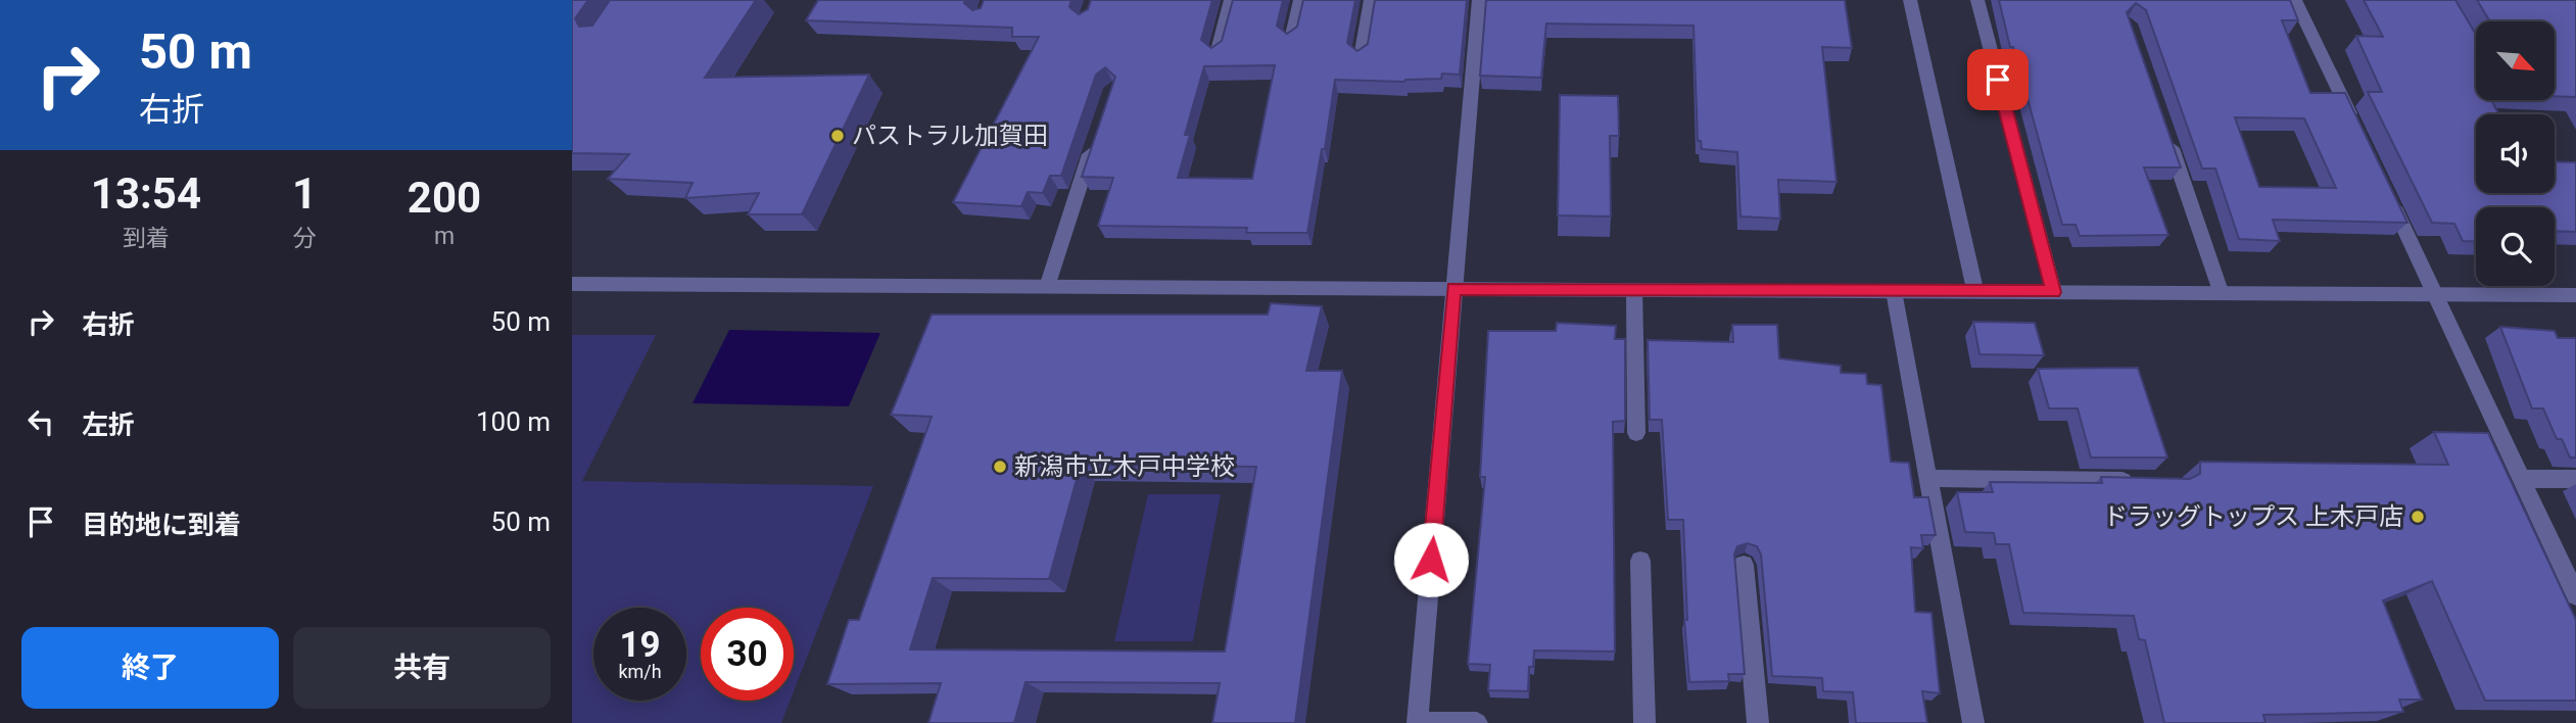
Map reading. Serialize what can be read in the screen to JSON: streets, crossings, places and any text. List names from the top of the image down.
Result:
{
  "places": ["パストラル加賀田", "新潟市立木戸中学校", "ドラッグトップス 上木戸店"],
  "north": "bottom right",
  "page": {
    "turn": ["50 m", "右折"],
    "eta": [
      "13:54",
      "到着",
      "1",
      "分",
      "200",
      "m"
    ],
    "list": [
      {
        "name": "右折",
        "value": "50 m"
      },
      {
        "name": "左折",
        "value": "100 m"
      },
      {
        "name": "目的地に到着",
        "value": "50 m"
      }
    ],
    "speed": "19 km/h",
    "limit": "30",
    "buttons": ["終了", "共有"]
  }
}
